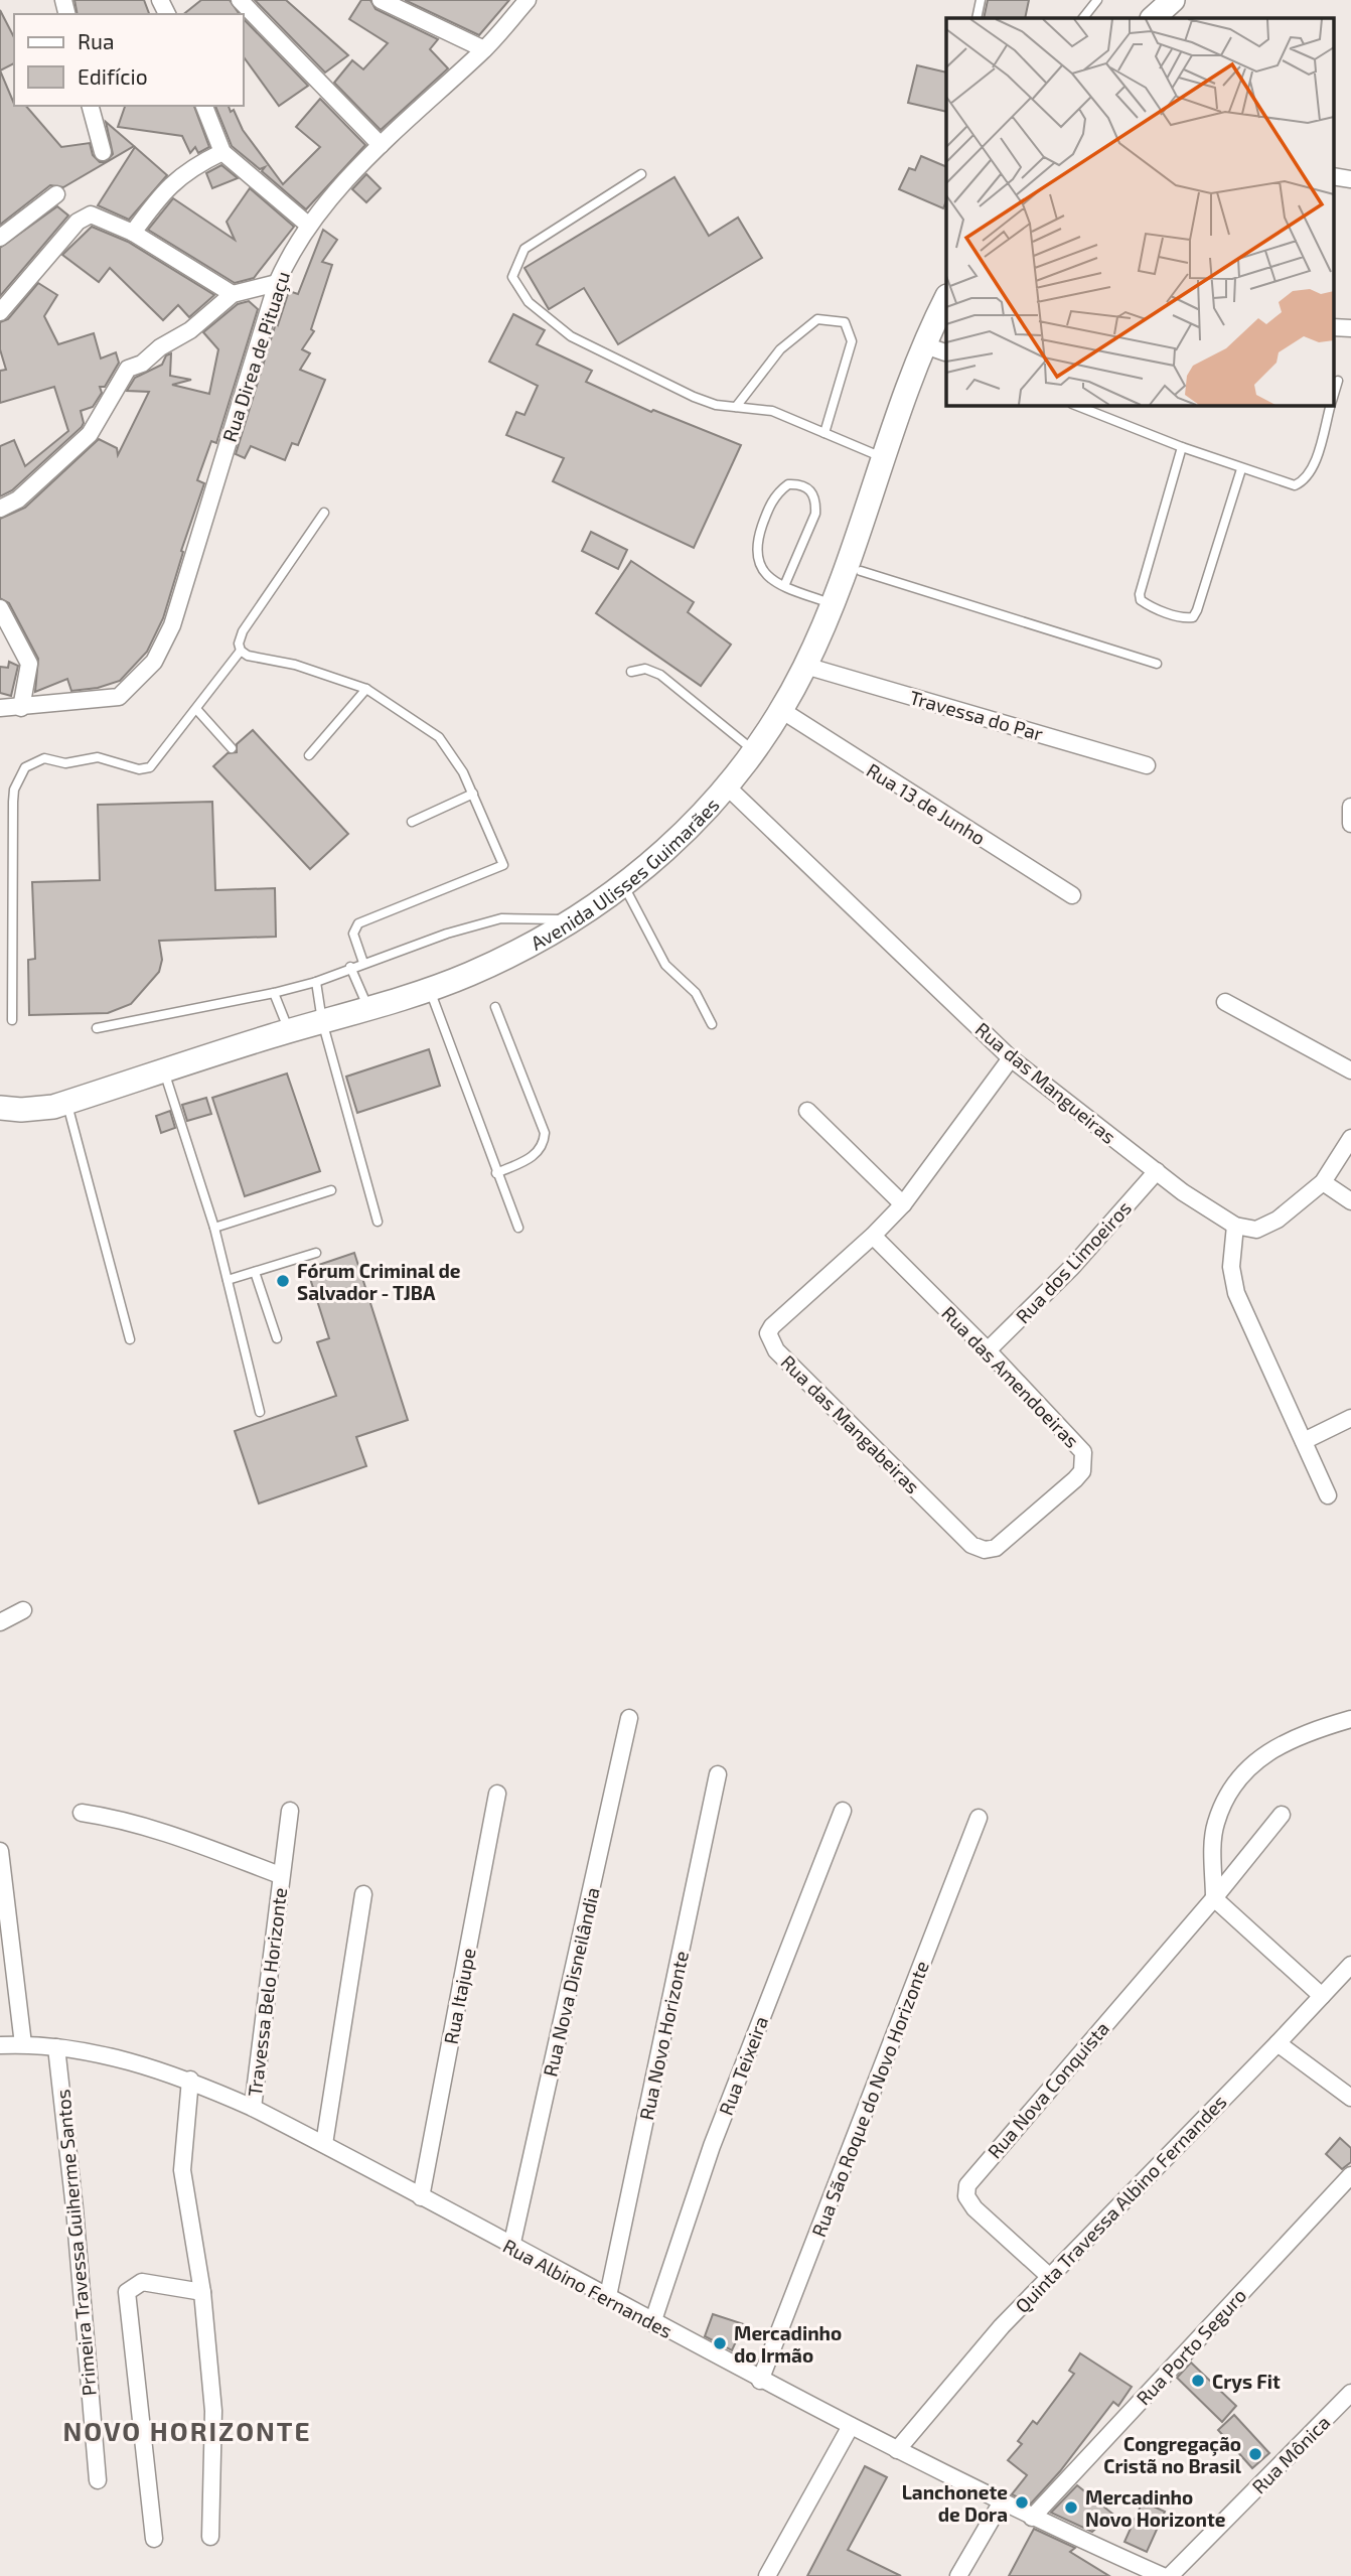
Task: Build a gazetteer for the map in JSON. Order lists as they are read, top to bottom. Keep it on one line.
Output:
{"streets":{"main road":["Avenida Ulisses Guimarães"],"street":["Rua Direa de Pituaçu","Travessa do Par","Rua 13 de Junho","Rua das Mangueiras","Rua dos Limoeiros","Rua das Amendoeiras","Rua das Mangabeiras","Rua Nova Disneilândia","Travessa Belo Horizonte","Rua Itajupe","Rua Novo Horizonte","Rua Teixeira","Rua Nova Conquista","Rua São Roque do Novo Horizonte","Quinta Travessa Albino Fernandes","Primeira Travessa Guiherme Santos","Rua Albino Fernandes","Rua Porto Seguro","Rua Mônica"]},"crossings":[["Travessa do Par","Avenida Ulisses Guimarães"],["Rua 13 de Junho","Avenida Ulisses Guimarães"],["Avenida Ulisses Guimarães","Rua das Mangueiras"],["Rua das Mangueiras","Rua dos Limoeiros"],["Rua das Mangueiras","Rua das Mangabeiras"],["Rua dos Limoeiros","Rua das Amendoeiras"],["Rua das Amendoeiras","Rua das Mangabeiras"],["Rua Nova Disneilândia","Rua Albino Fernandes"],["Travessa Belo Horizonte","Rua Albino Fernandes"],["Rua Itajupe","Rua Albino Fernandes"],["Rua Novo Horizonte","Rua Albino Fernandes"],["Rua Teixeira","Rua Albino Fernandes"],["Rua Nova Conquista","Quinta Travessa Albino Fernandes"],["Rua São Roque do Novo Horizonte","Rua Albino Fernandes"],["Quinta Travessa Albino Fernandes","Rua Albino Fernandes"],["Primeira Travessa Guiherme Santos","Rua Albino Fernandes"],["Rua Albino Fernandes","Rua Porto Seguro"]],"districts":["NOVO HORIZONTE"],"places":["Fórum Criminal de Salvador - TJBA","Mercadinho do Irmão","Crys Fit","Congregação Cristã no Brasil","Lanchonete de Dora","Mercadinho Novo Horizonte"],"legend":["Rua","Edifício"]}
